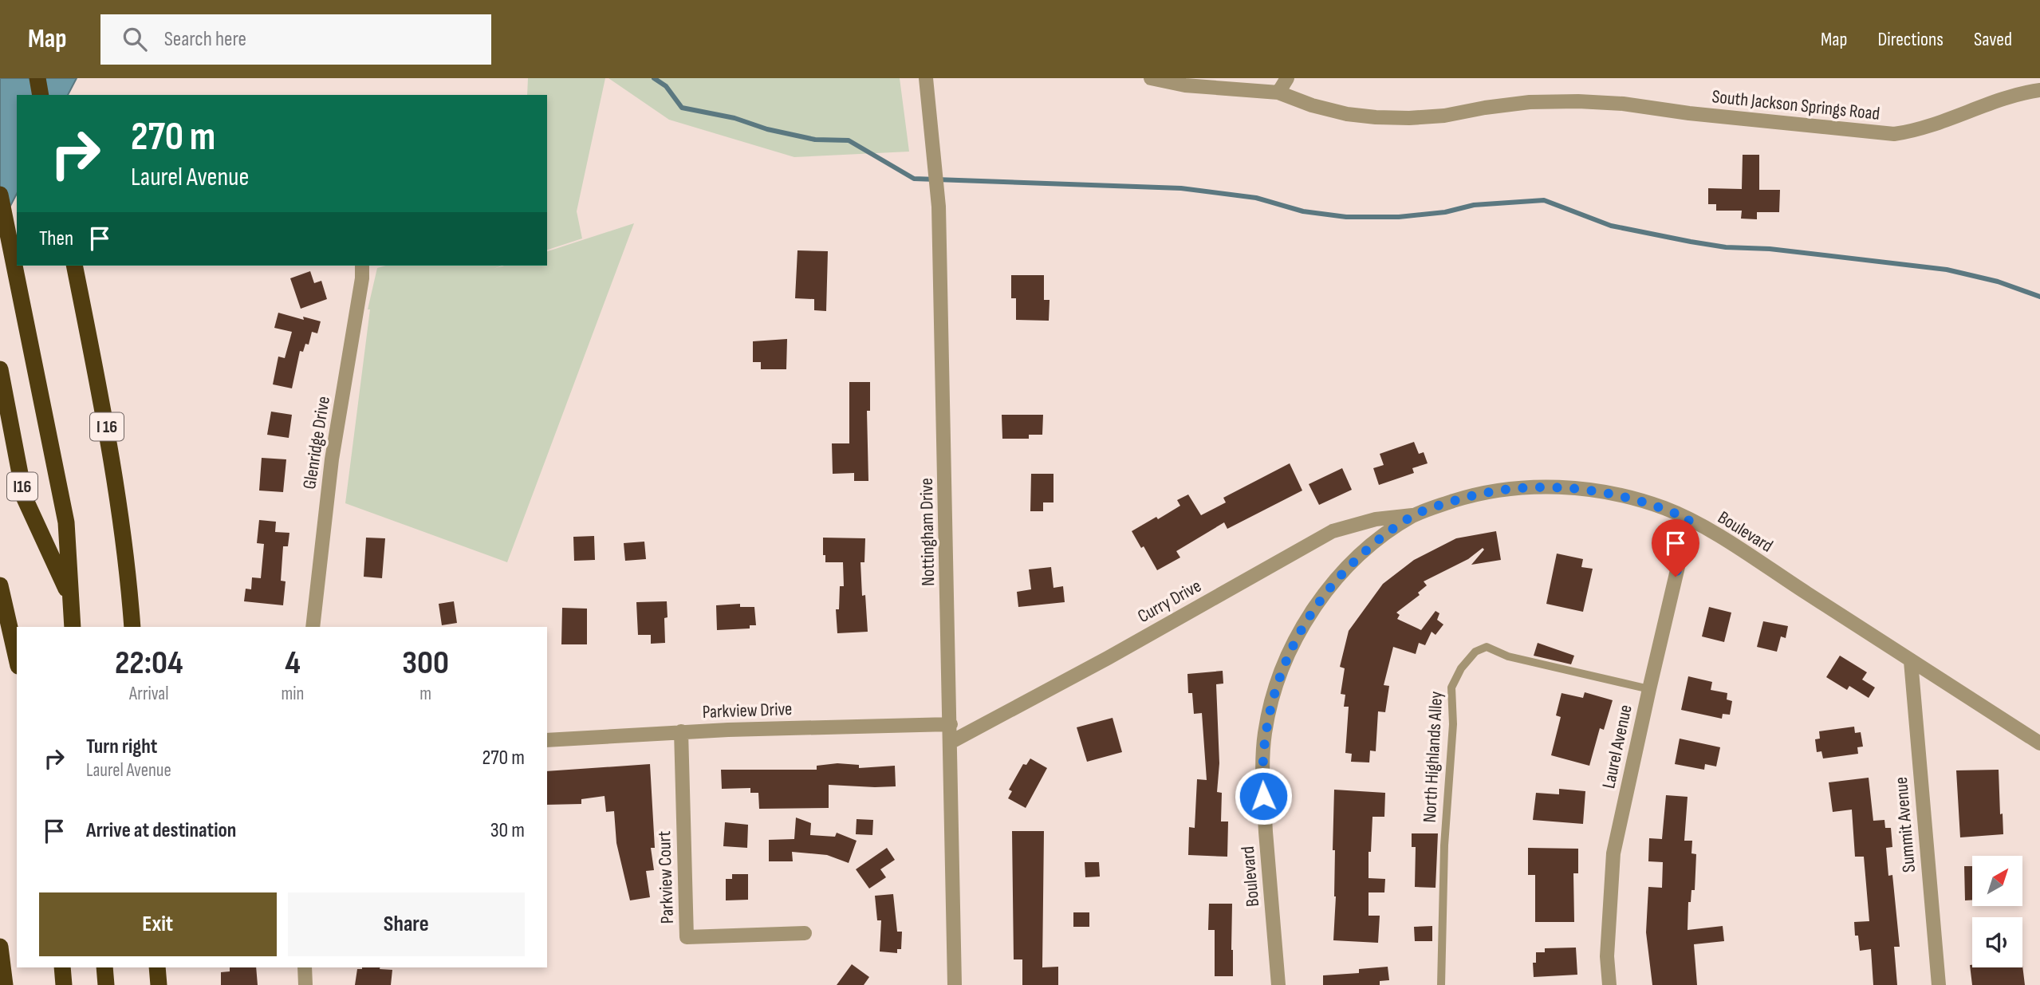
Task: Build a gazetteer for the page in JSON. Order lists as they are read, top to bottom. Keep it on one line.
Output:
{"streets":{"highway":["I 16","I16"],"street":["South Jackson Springs Road","Glenridge Drive","Boulevard","Nottingham Drive","Curry Drive","Parkview Drive","Laurel Avenue","Summit Avenue","Parkview Court"],"lane":["North Highlands Alley"]},"crossings":[["Boulevard","Curry Drive"],["Boulevard","Laurel Avenue"],["Boulevard","Summit Avenue"],["Nottingham Drive","Curry Drive"],["Nottingham Drive","Parkview Drive"],["Parkview Drive","Parkview Court"],["Laurel Avenue","North Highlands Alley"]],"north":"top right","page":{"header":"Map","search":"Search here","nav":["Map","Directions","Saved"],"turn":["270 m","Laurel Avenue"],"then":"Then","eta":["22:04","Arrival","4","min","300","m"],"list":[{"name":"Turn right","note":"Laurel Avenue","value":"270 m"},{"name":"Arrive at destination","value":"30 m"}],"buttons":["Exit","Share"]}}
